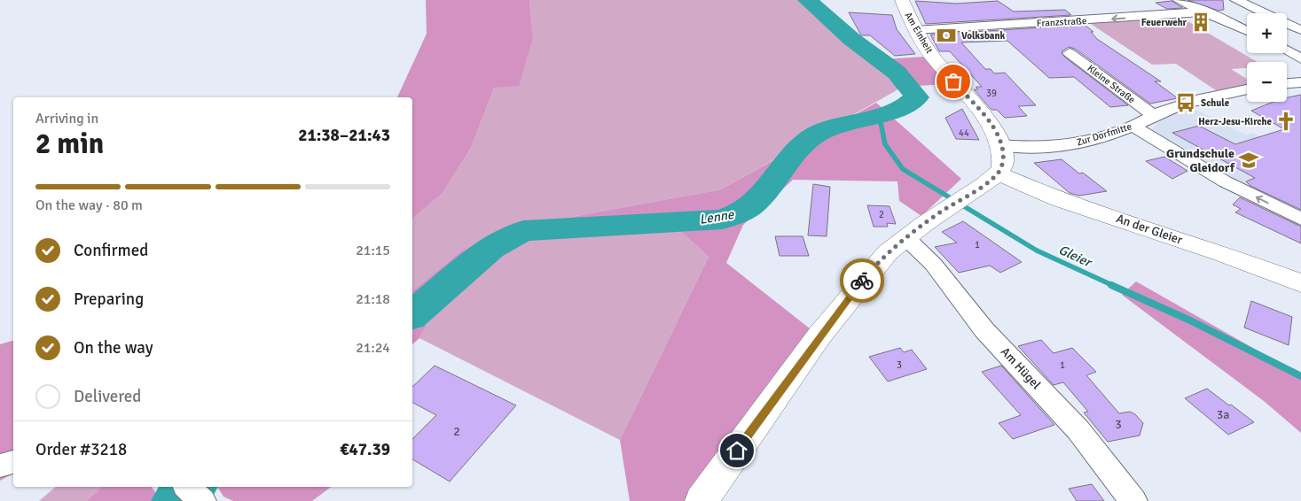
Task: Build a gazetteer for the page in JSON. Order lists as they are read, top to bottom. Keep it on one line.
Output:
{"streets":{"main road":["Am Einheit","An der Gleier"],"street":["Franzstraße","Kleine Straße","Zur Dorfmitte","Am Hügel"]},"crossings":[["Franzstraße","Am Einheit"],["Am Einheit","Zur Dorfmitte"],["Am Einheit","An der Gleier"],["Kleine Straße","Zur Dorfmitte"]],"one_way":["Franzstraße"],"water":["Lenne","Gleier"],"places":{"building":["Feuerwehr"],"bank":["Volksbank"],"bus stop":["Schule"],"church":["Herz-Jesu-Kirche"],"school or university":["Grundschule Gleidorf"]},"house_numbers":["39","44","2","1","3","1","3a","3","2"],"page":{"map_buttons":["+","−"],"heading":["2 min","Arriving in","21:38–21:43"],"panel":["Order #3218","€47.39"],"bar":"On the way · 80 m","list":[["Confirmed","21:15"],["Preparing","21:18"],["On the way","21:24"],"Delivered"]}}
